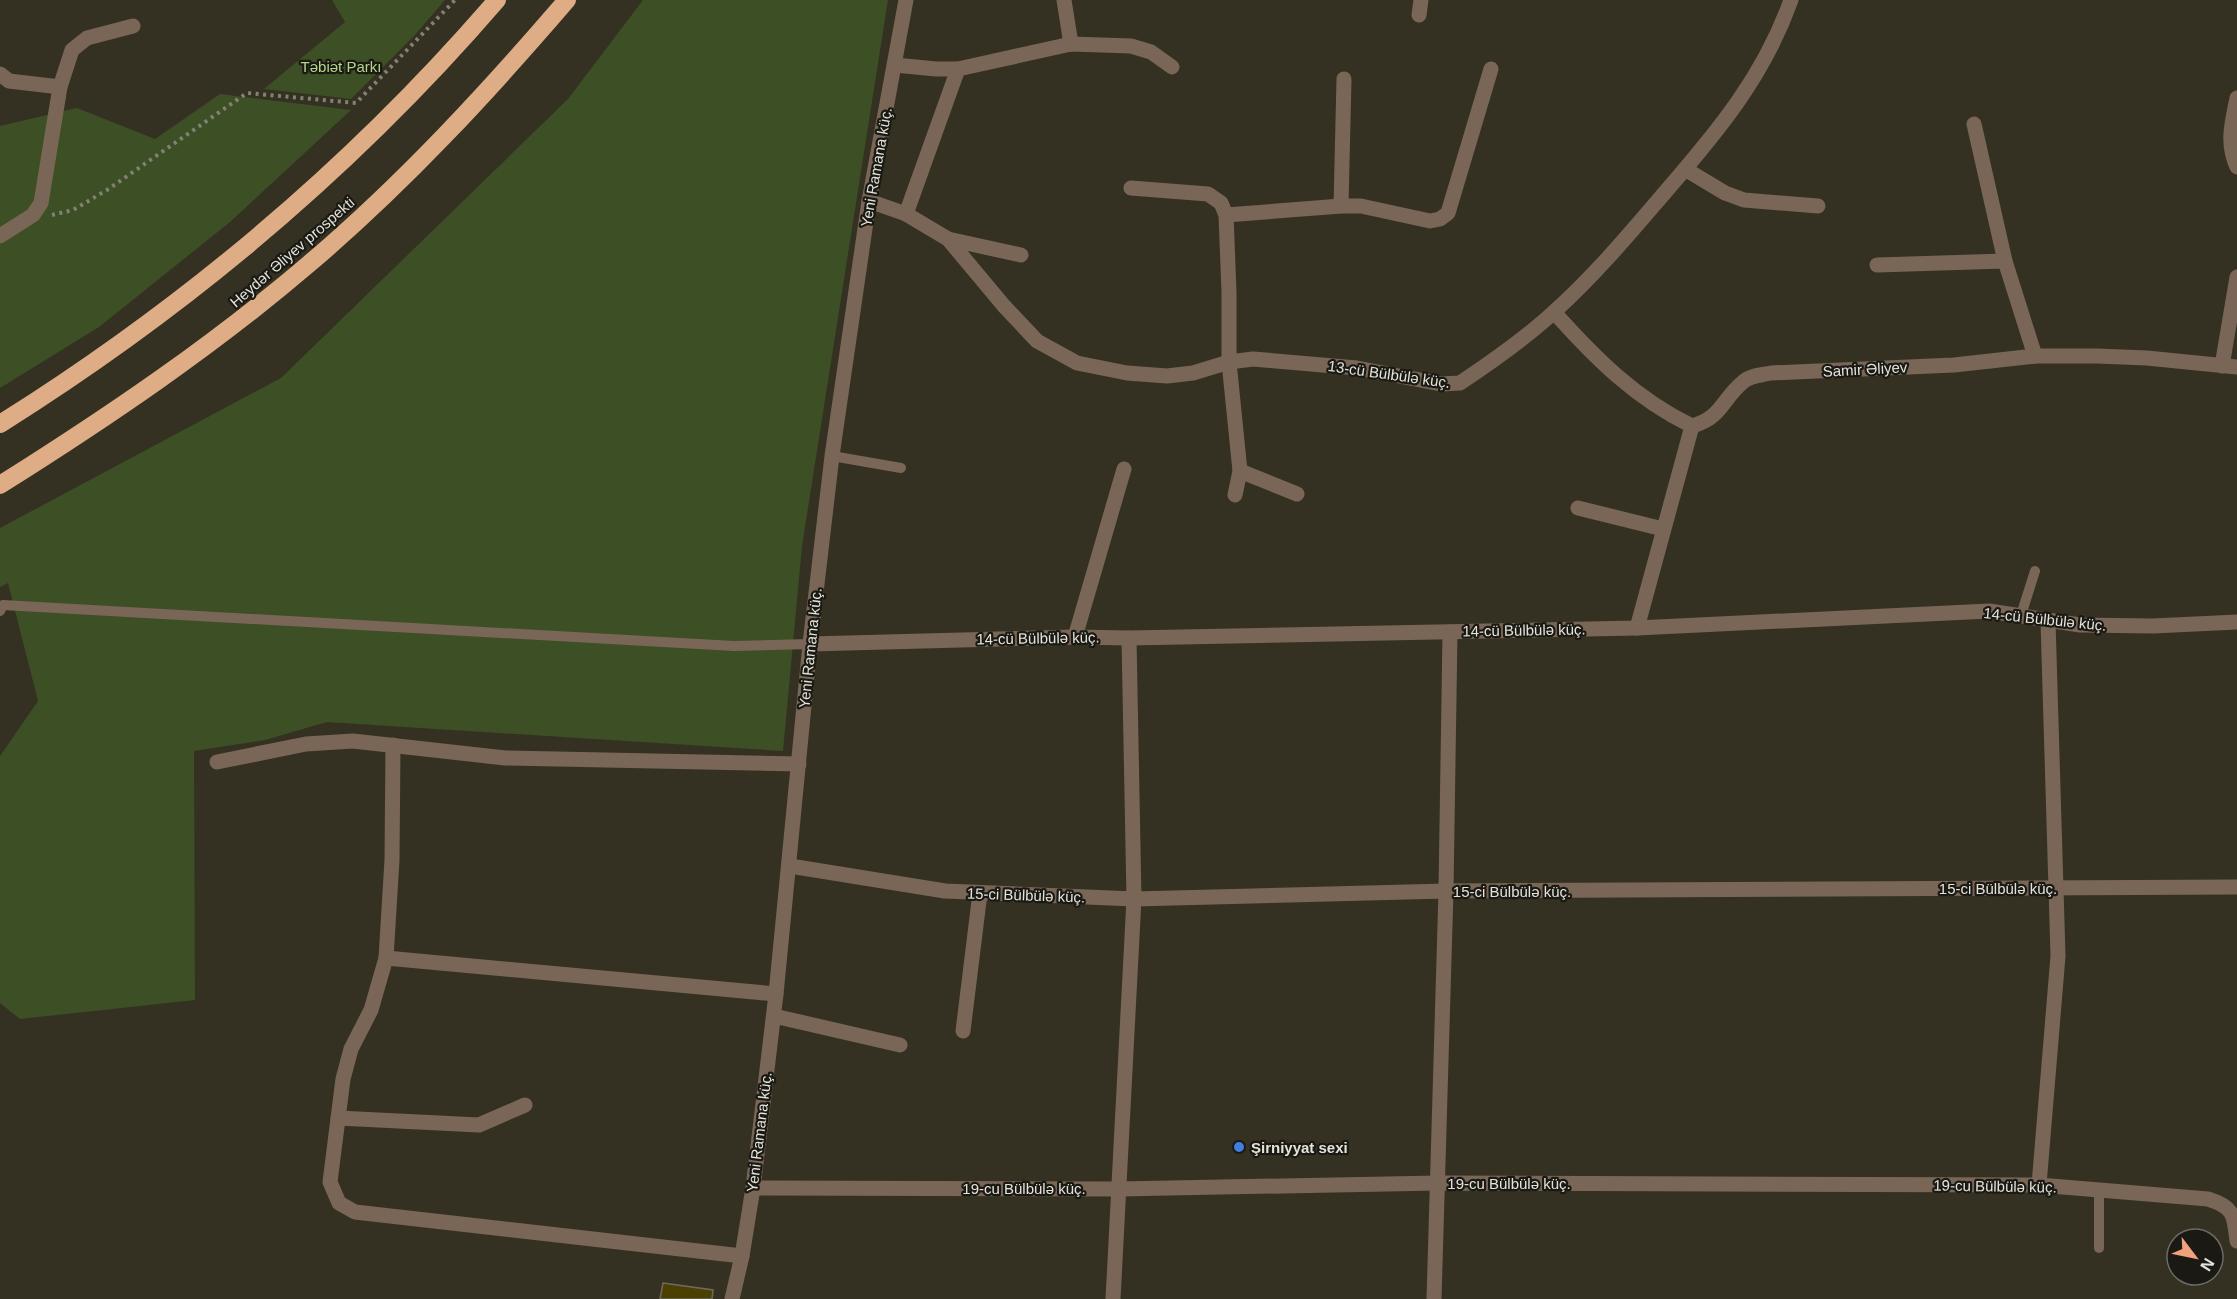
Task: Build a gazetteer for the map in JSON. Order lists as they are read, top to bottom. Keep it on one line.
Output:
{"streets":{"highway":["Heydər Əliyev prospekti"],"street":["Yeni Ramana küç.","Samir Əliyev","13-cü Bülbülə küç.","14-cü Bülbülə küç.","15-ci Bülbülə küç.","19-cu Bülbülə küç."]},"crossings":[["Yeni Ramana küç.","13-cü Bülbülə küç."],["Yeni Ramana küç.","14-cü Bülbülə küç."],["Yeni Ramana küç.","15-ci Bülbülə küç."],["Yeni Ramana küç.","19-cu Bülbülə küç."]],"parks":["Təbiət Parkı"],"places":["Şirniyyat sexi"],"north":"bottom right"}
